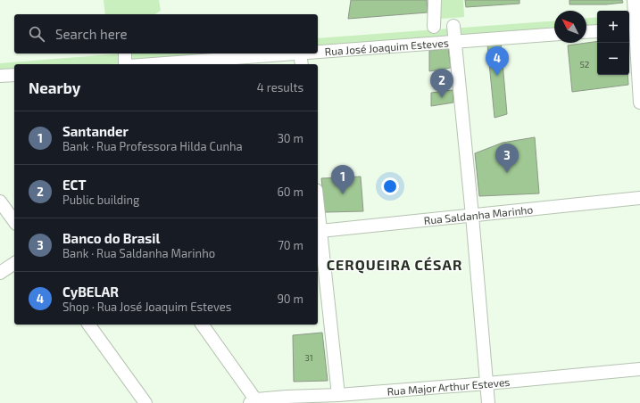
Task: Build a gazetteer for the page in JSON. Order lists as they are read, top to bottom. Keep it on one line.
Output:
{"streets":{"street":["Rua José Joaquim Esteves","Rua Saldanha Marinho","Rua Major Arthur Esteves"]},"districts":["CERQUEIRA CÉSAR"],"house_numbers":["52","31"],"north":"top left","page":{"map_buttons":["+","−"],"search":"Search here","pins":["4","2","3","1"],"heading":["Nearby","4 results"],"list":[{"mark":"1","name":"Santander","note":"Bank · Rua Professora Hilda Cunha","value":"30 m"},{"mark":"2","name":"ECT","note":"Public building","value":"60 m"},{"mark":"3","name":"Banco do Brasil","note":"Bank · Rua Saldanha Marinho","value":"70 m"},{"mark":"4","name":"CyBELAR","note":"Shop · Rua José Joaquim Esteves","value":"90 m"}]}}
